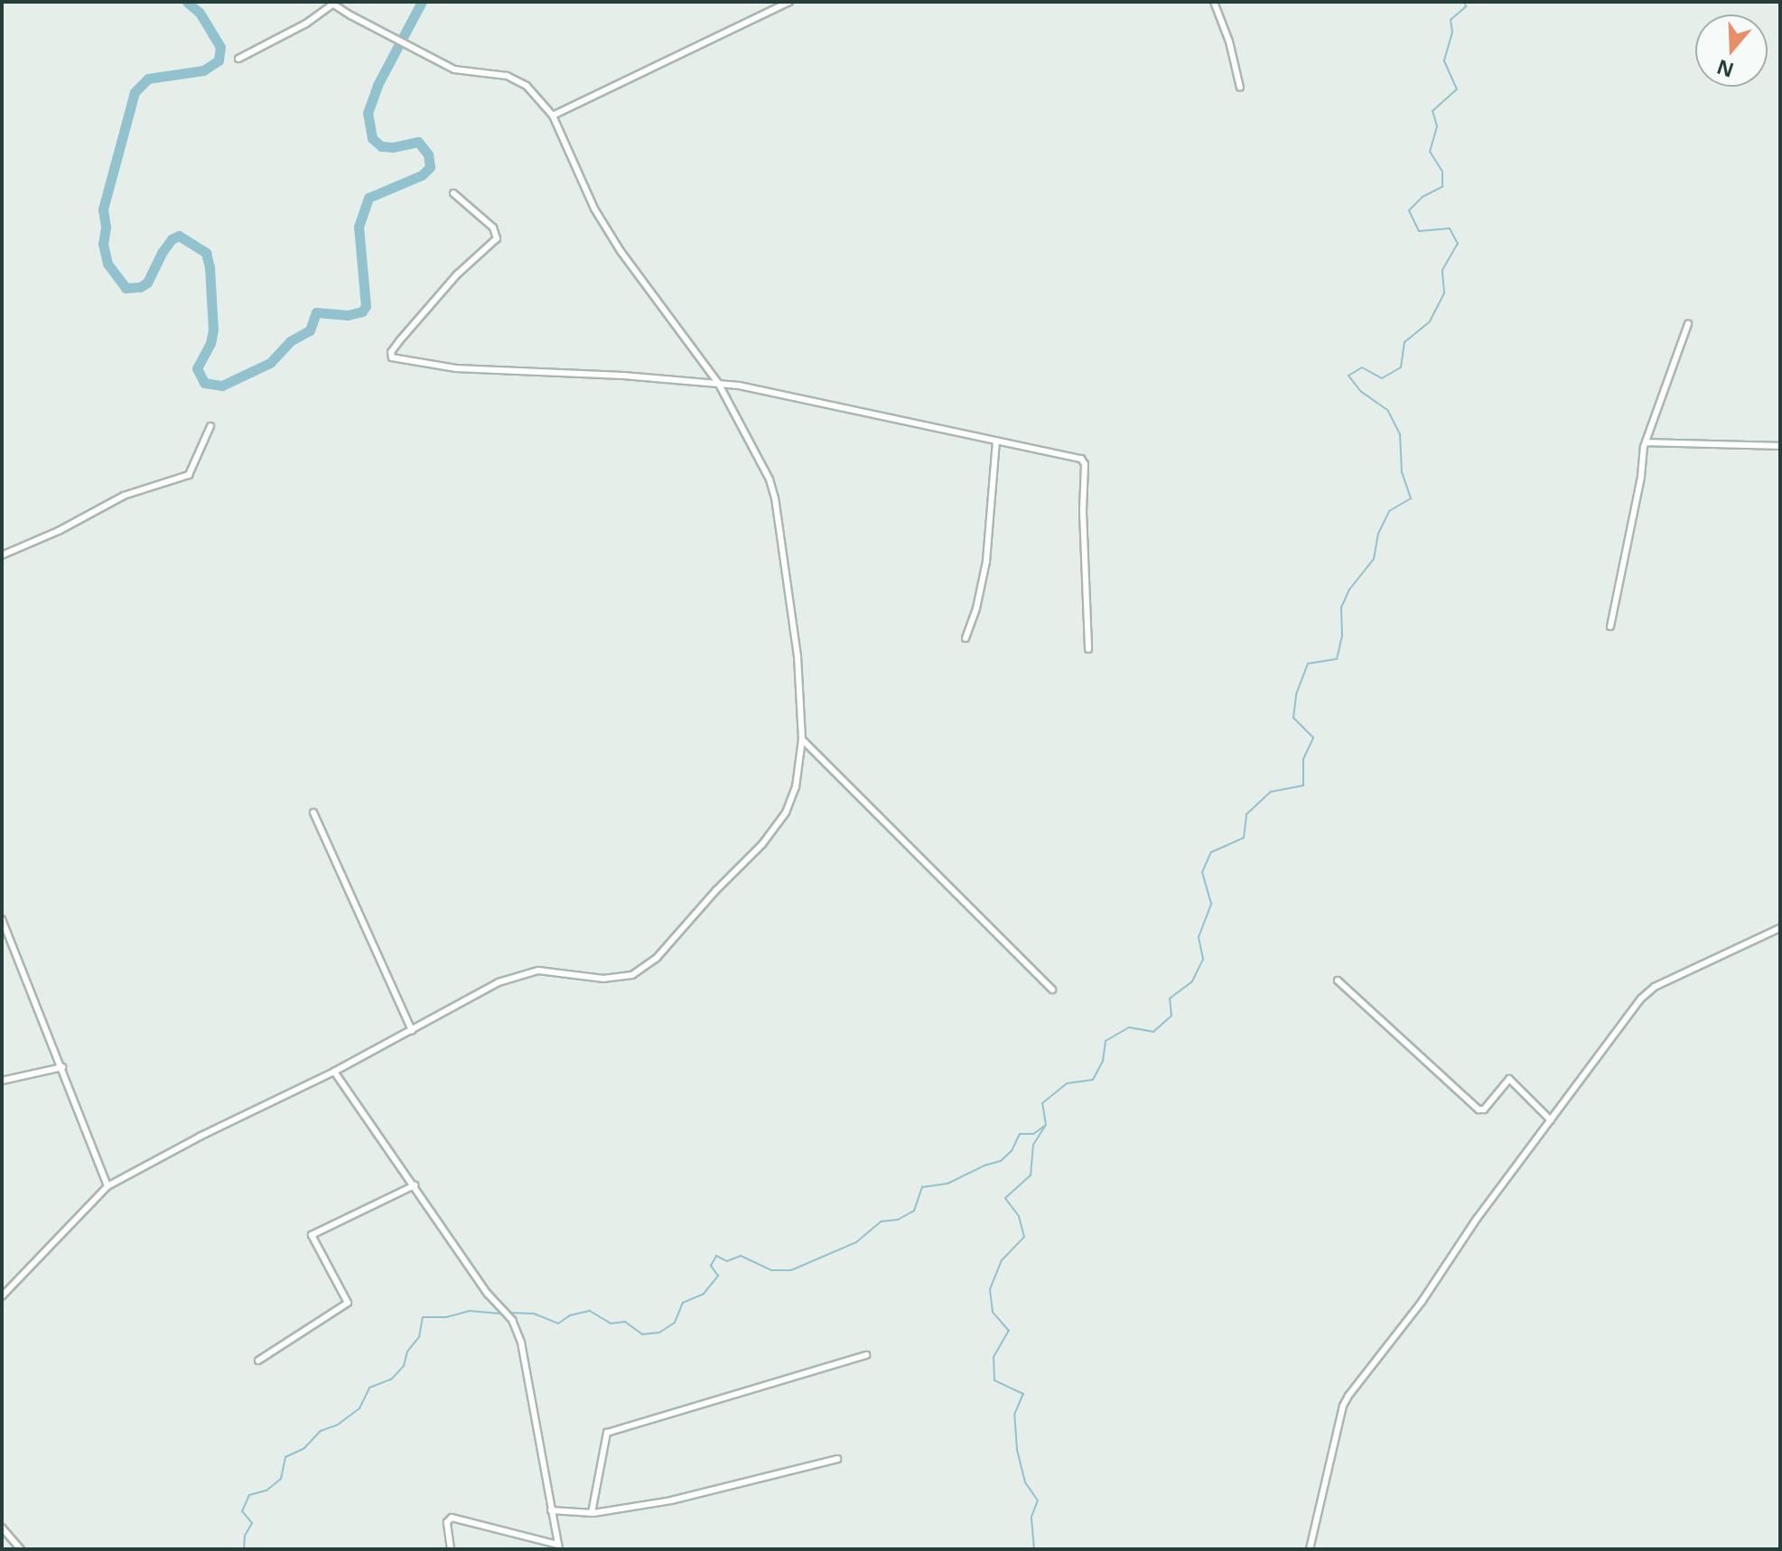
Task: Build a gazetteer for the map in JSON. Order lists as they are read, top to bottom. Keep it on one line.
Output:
{"north":"bottom"}
